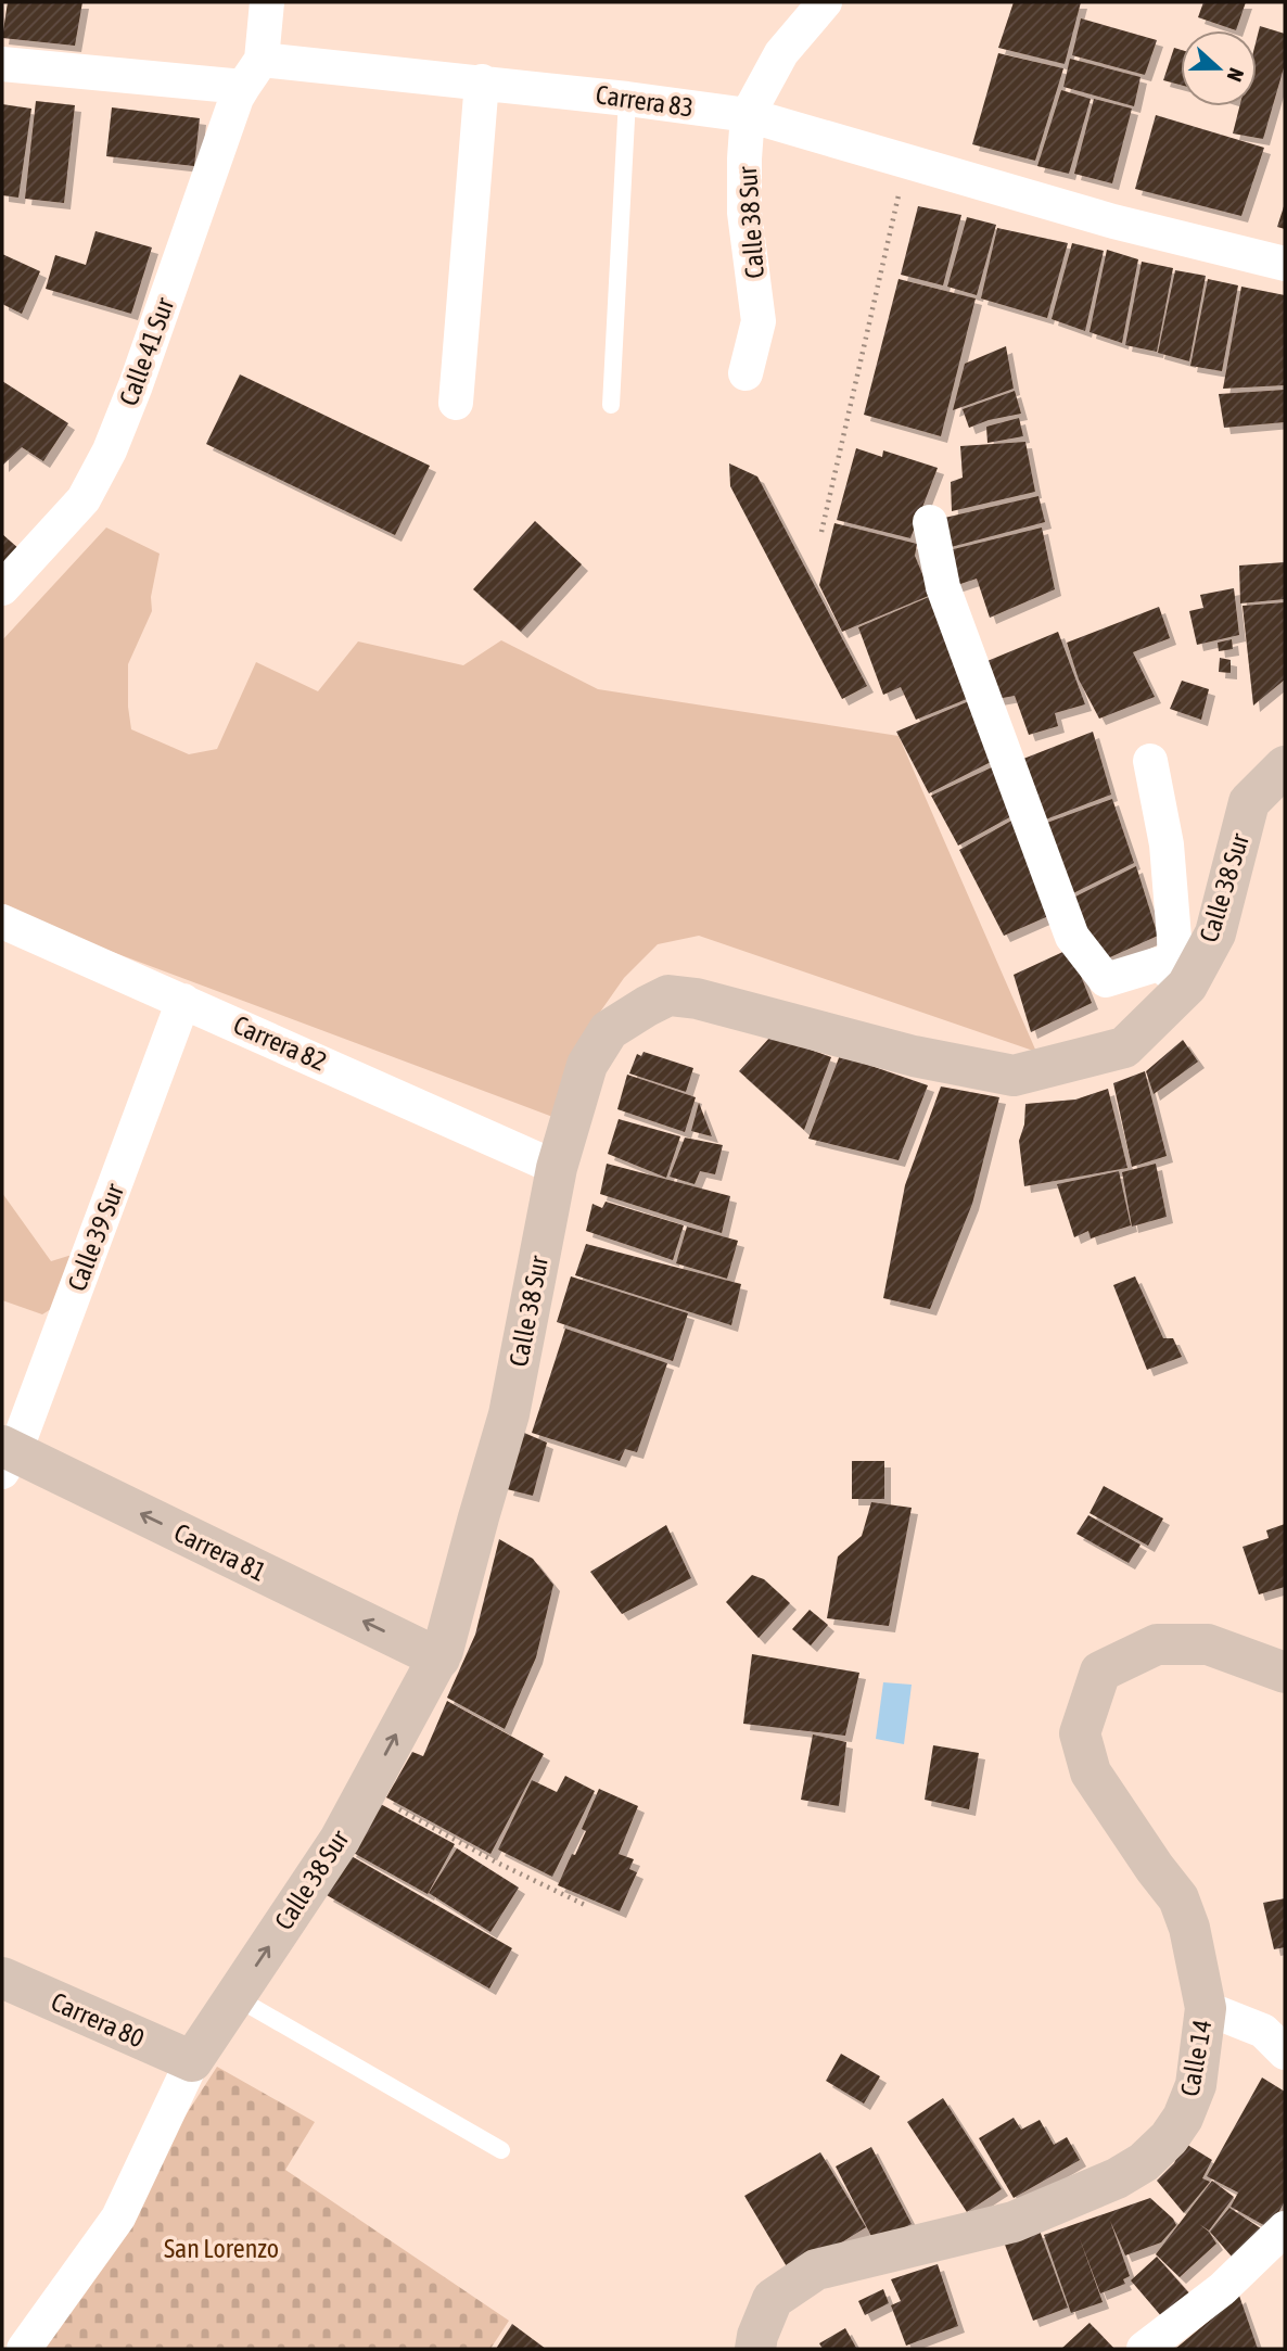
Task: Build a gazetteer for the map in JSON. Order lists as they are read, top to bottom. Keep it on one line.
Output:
{"streets":{"street":["Carrera 83","Calle 38 Sur","Calle 41 Sur","Carrera 82","Calle 39 Sur","Carrera 81","Carrera 80","Calle 14"]},"crossings":[["Carrera 83","Calle 38 Sur"],["Carrera 83","Calle 41 Sur"],["Calle 38 Sur","Carrera 82"],["Calle 38 Sur","Carrera 81"],["Calle 38 Sur","Carrera 80"],["Carrera 82","Calle 39 Sur"],["Calle 39 Sur","Carrera 81"]],"one_way":["Carrera 81"],"parks":["San Lorenzo"],"north":"right"}
